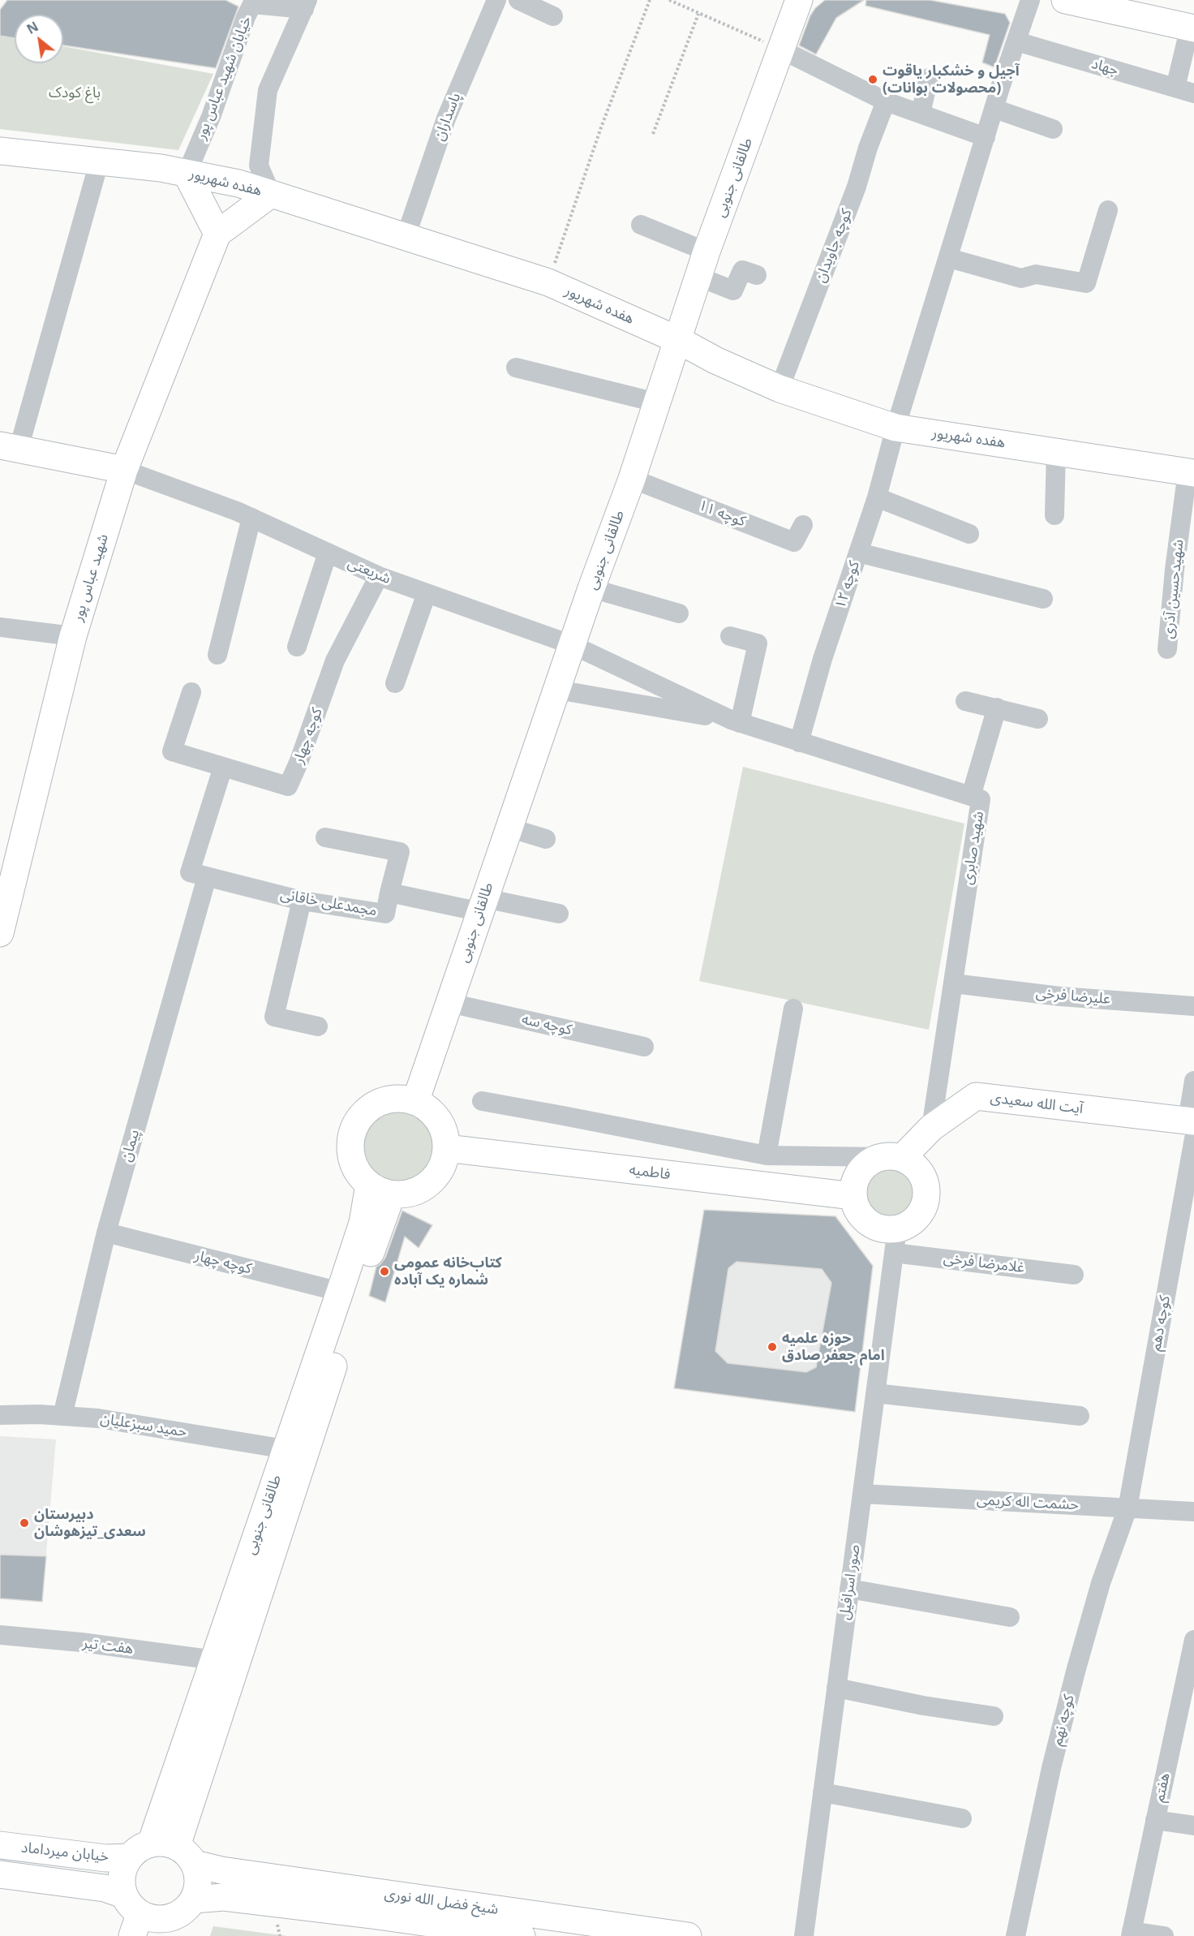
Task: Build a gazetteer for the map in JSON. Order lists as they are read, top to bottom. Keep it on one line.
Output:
{"streets":{"main road":["طالقانی جنوبی","هفده شهریور","شریعتی","شهید عباس پور","آیت الله سعیدی","فاطمیه","خیابان میرداماد","شیخ فضل الله نوری"],"street":["جهاد","خیابان شهید عباس پور","پاسداران","کوچه جاویدان","کوچه ۱۱","کوچه ۱۲","شهیدحسین آذری","کوجه چهار","شهید صابری","مجمدعلی خاقانی","علیرضا فرخی","کوچه سه","پیمان","کوچه چهار","غلامرضا فرخی","کوچه دهم","حمید سبزعلیان","حشمت اله کریمی","صور اسرافیل","هفت تیر","کوچه نهم","هفتم"]},"crossings":[["جهاد","کوچه ۱۲"],["خیابان شهید عباس پور","هفده شهریور"],["پاسداران","هفده شهریور"],["طالقانی جنوبی","هفده شهریور"],["طالقانی جنوبی","کوچه ۱۱"],["طالقانی جنوبی","شریعتی"],["طالقانی جنوبی","مجمدعلی خاقانی"],["طالقانی جنوبی","کوچه سه"],["طالقانی جنوبی","فاطمیه"],["طالقانی جنوبی","کوچه چهار"],["طالقانی جنوبی","حمید سبزعلیان"],["طالقانی جنوبی","هفت تیر"],["طالقانی جنوبی","خیابان میرداماد"],["طالقانی جنوبی","شیخ فضل الله نوری"],["هفده شهریور","کوچه جاویدان"],["هفده شهریور","کوچه ۱۲"],["هفده شهریور","شهیدحسین آذری"],["شریعتی","شهید عباس پور"],["شریعتی","کوجه چهار"],["شریعتی","شهید صابری"],["کوچه ۱۲","شهید صابری"],["کوجه چهار","پیمان"],["شهید صابری","علیرضا فرخی"],["شهید صابری","آیت الله سعیدی"],["مجمدعلی خاقانی","پیمان"],["آیت الله سعیدی","فاطمیه"],["آیت الله سعیدی","غلامرضا فرخی"],["آیت الله سعیدی","کوچه دهم"],["آیت الله سعیدی","صور اسرافیل"],["پیمان","کوچه چهار"],["پیمان","حمید سبزعلیان"],["فاطمیه","غلامرضا فرخی"],["فاطمیه","صور اسرافیل"],["غلامرضا فرخی","صور اسرافیل"],["کوچه دهم","حشمت اله کریمی"],["کوچه دهم","کوچه نهم"],["حشمت اله کریمی","صور اسرافیل"],["حشمت اله کریمی","کوچه نهم"],["خیابان میرداماد","شیخ فضل الله نوری"]],"parks":["باغ کودک"],"places":["آجیل و خشکبار یاقوت (محصولات بوانات)","کتاب‌خانه عمومی شماره یک آباده","حوزه علمیه امام جعفر صادق","دبیرستان سعدی_تیزهوشان"],"north":"top left"}
